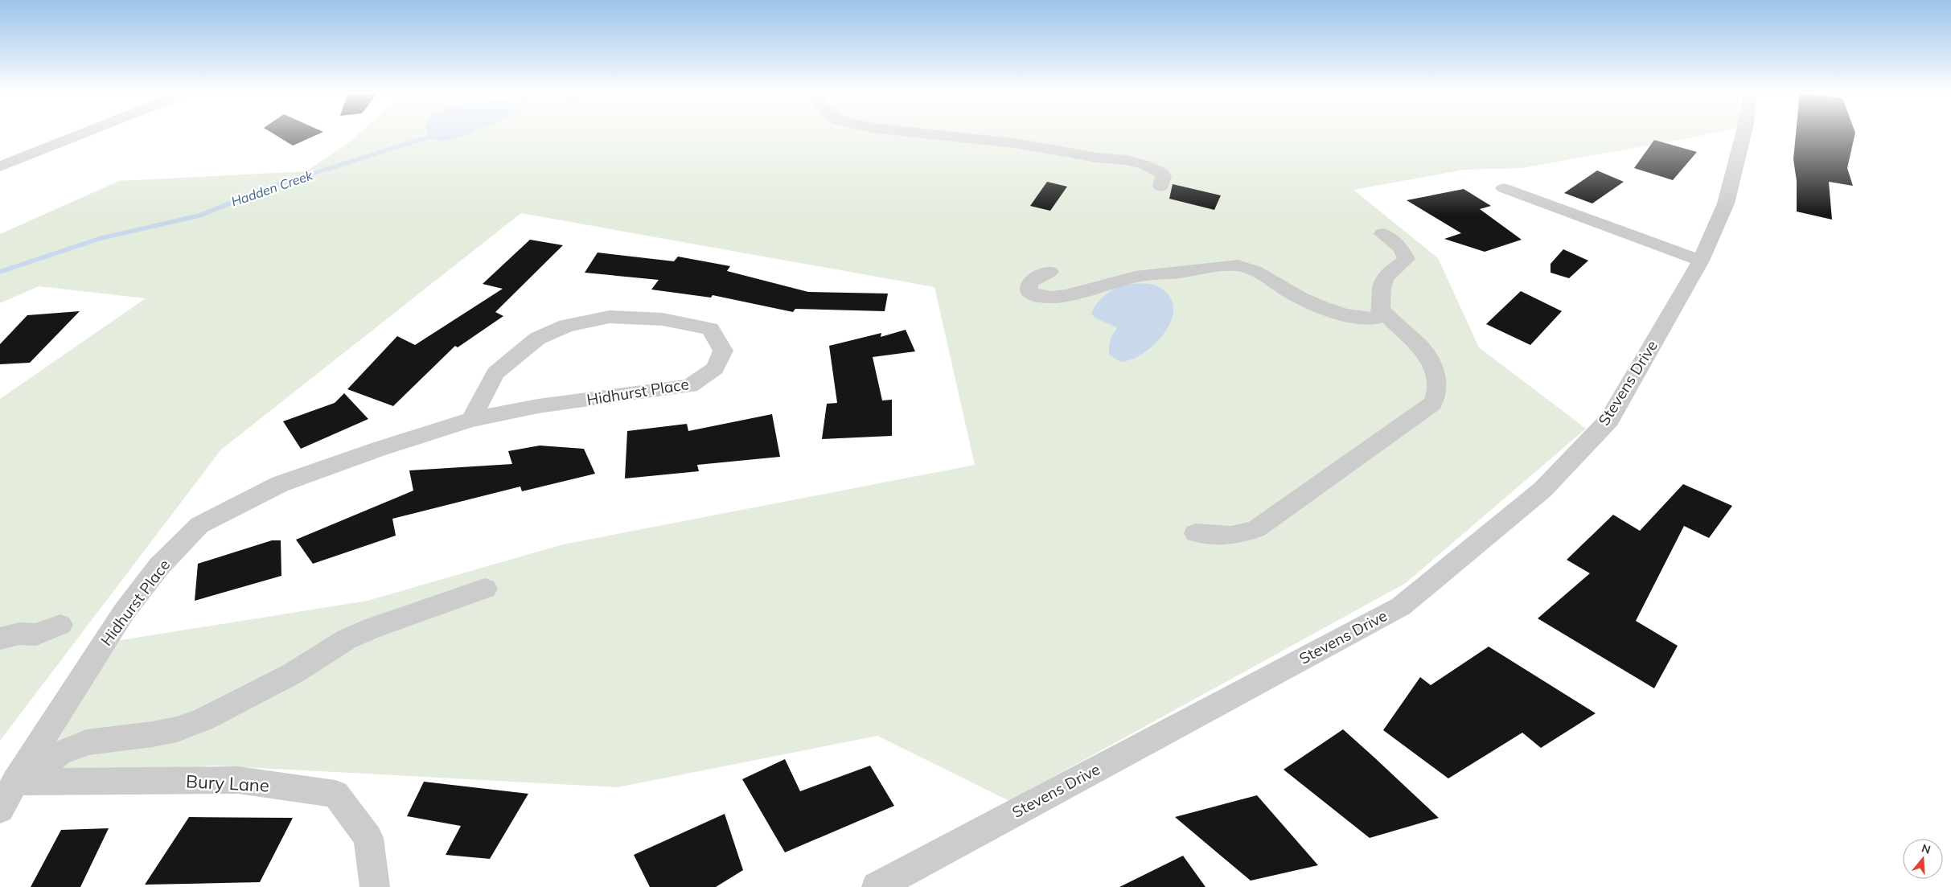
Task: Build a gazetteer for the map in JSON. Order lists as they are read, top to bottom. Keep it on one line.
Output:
{"streets":{"street":["Stevens Drive","Hidhurst Place","Bury Lane"]},"crossings":[["Hidhurst Place","Bury Lane"]],"water":["Hadden Creek"],"north":"top"}
